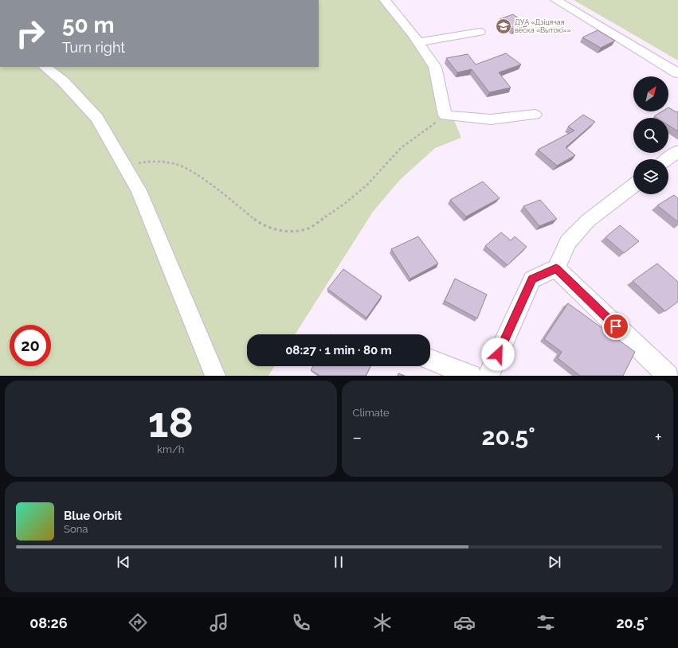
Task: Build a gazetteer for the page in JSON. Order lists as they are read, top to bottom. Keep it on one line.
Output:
{"places":{"school or university":["ДУА «Дзіцячая вёска «Вытокі»»"]},"north":"top right","page":{"turn":["50 m","Turn right"],"limit":"20","trip":"08:27 · 1 min · 80 m","tile":[["18","km/h"],"Climate"],"heat":["−","20.5°","+"],"song":["Blue Orbit","Sona"],"tabs":["08:26","20.5°"]}}
